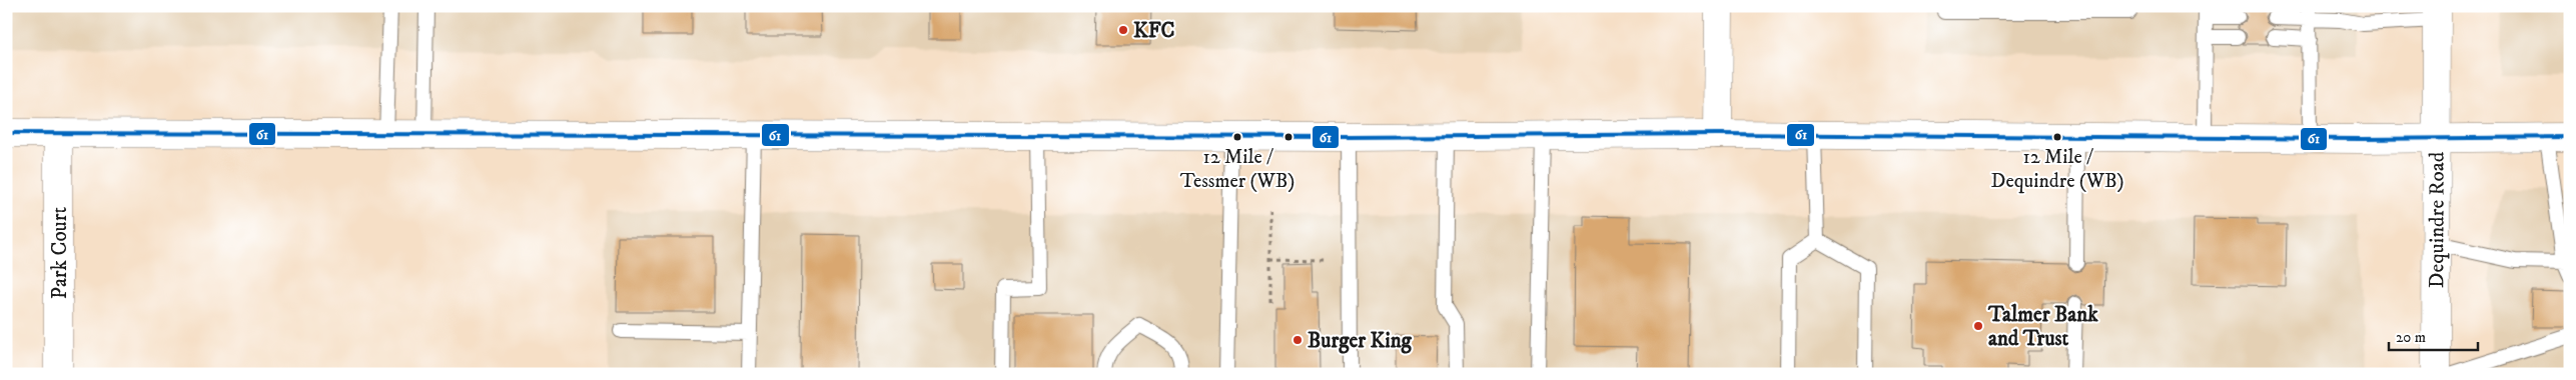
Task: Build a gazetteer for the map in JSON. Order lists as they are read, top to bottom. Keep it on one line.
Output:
{"streets":{"main road":["Dequindre Road","Park Court"]},"places":["KFC","12 Mile / Tessmer (WB)","12 Mile / Dequindre (WB)","Talmer Bank and Trust","Burger King"],"lines":["transit line 61"],"scale_bar":"20 m"}
